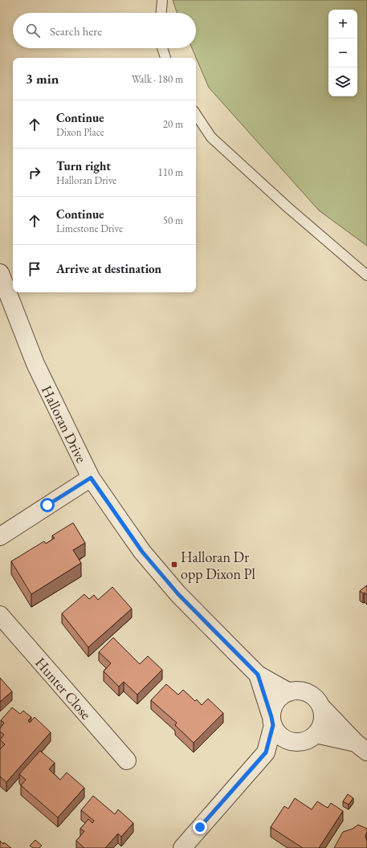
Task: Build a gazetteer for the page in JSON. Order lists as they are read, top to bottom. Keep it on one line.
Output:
{"streets":{"street":["Halloran Drive","Hunter Close"]},"places":{"transit":["Halloran Dr opp Dixon Pl"]},"page":{"map_buttons":["+","−"],"search":"Search here","heading":["3 min","Walk · 180 m"],"list":[["Continue","Dixon Place","20 m"],["Turn right","Halloran Drive","110 m"],["Continue","Limestone Drive","50 m"],"Arrive at destination"]}}
